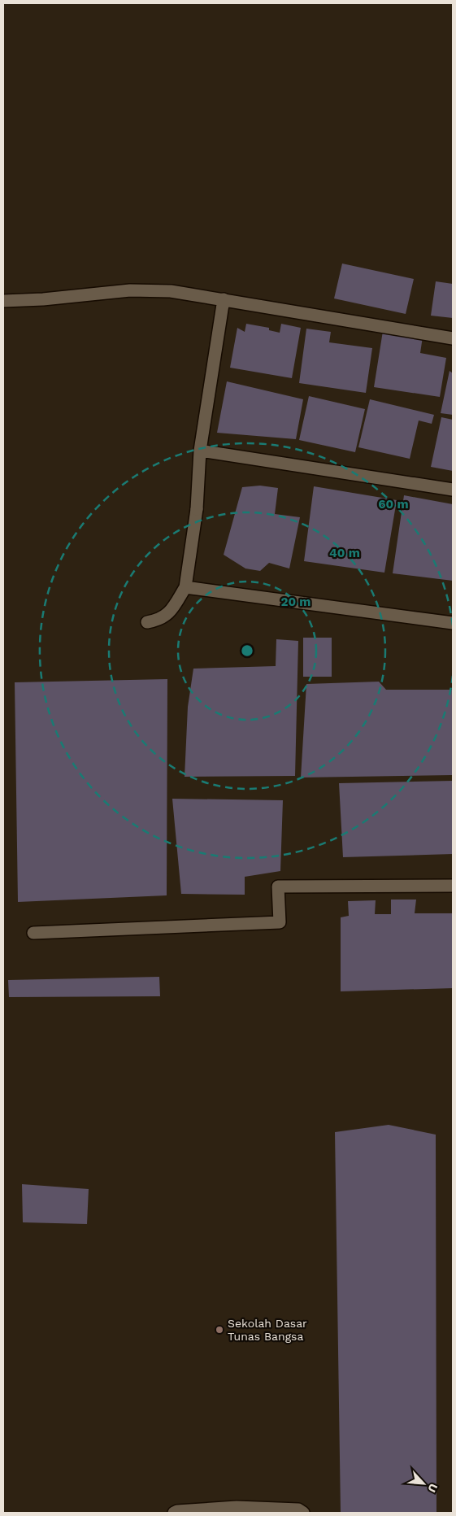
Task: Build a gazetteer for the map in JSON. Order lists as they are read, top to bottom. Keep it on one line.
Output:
{"places":["Sekolah Dasar Tunas Bangsa"],"north":"bottom right","rings":["60 m","40 m","20 m"]}
